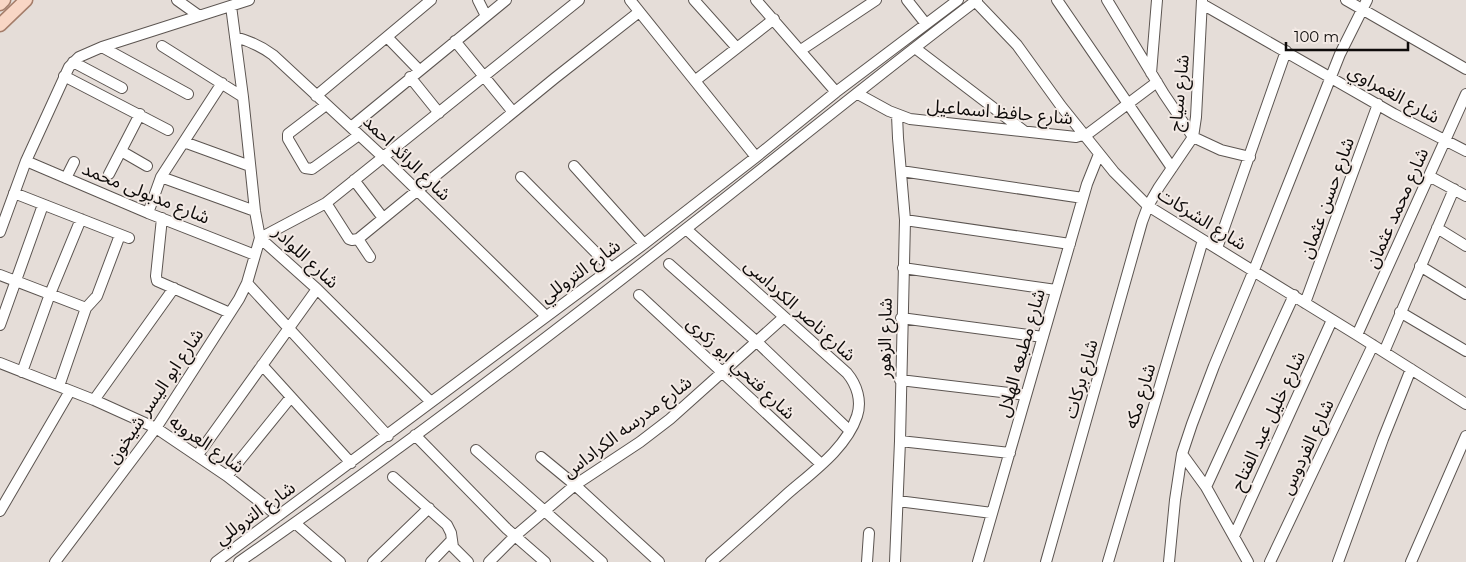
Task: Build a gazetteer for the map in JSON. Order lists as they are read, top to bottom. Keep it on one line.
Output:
{"streets":{"street":["شارع سياج","شارع الغمراوي","شارع حافظ اسماعيل","شارع الرائد احمد","شارع مدبولى محمد","شارع حسن عثمان","شارع محمد عثمان","شارع الشركات","شارع اللوادر","شارع التروللي","شارع ناصر الكرداسى","شارع الزهور","شارع مطبعه الهلال","شارع فتحي ابو زكرى","شارع بركات","شارع ابو اليسر شيخون","شارع مكه","شارع خليل عبد الفتاح","شارع مدرسه الكراداس","شارع العروبه","شارع الفردوس"]},"crossings":[["شارع سياج","شارع الغمراوي"],["شارع سياج","شارع الشركات"],["شارع سياج","شارع بركات"],["شارع الغمراوي","شارع حسن عثمان"],["شارع الغمراوي","شارع محمد عثمان"],["شارع حافظ اسماعيل","شارع الشركات"],["شارع حافظ اسماعيل","شارع التروللي"],["شارع حافظ اسماعيل","شارع الزهور"],["شارع الرائد احمد","شارع اللوادر"],["شارع الرائد احمد","شارع التروللي"],["شارع مدبولى محمد","شارع ابو اليسر شيخون"],["شارع حسن عثمان","شارع الشركات"],["شارع محمد عثمان","شارع الشركات"],["شارع الشركات","شارع التروللي"],["شارع الشركات","شارع مطبعه الهلال"],["شارع الشركات","شارع بركات"],["شارع الشركات","شارع مكه"],["شارع الشركات","شارع خليل عبد الفتاح"],["شارع الشركات","شارع الفردوس"],["شارع اللوادر","شارع التروللي"],["شارع اللوادر","شارع ابو اليسر شيخون"],["شارع التروللي","شارع ناصر الكرداسى"],["شارع التروللي","شارع العروبه"],["شارع ناصر الكرداسى","شارع فتحي ابو زكرى"],["شارع ناصر الكرداسى","شارع مدرسه الكراداس"],["شارع فتحي ابو زكرى","شارع مدرسه الكراداس"],["شارع ابو اليسر شيخون","شارع العروبه"]],"scale_bar":"100 m"}
